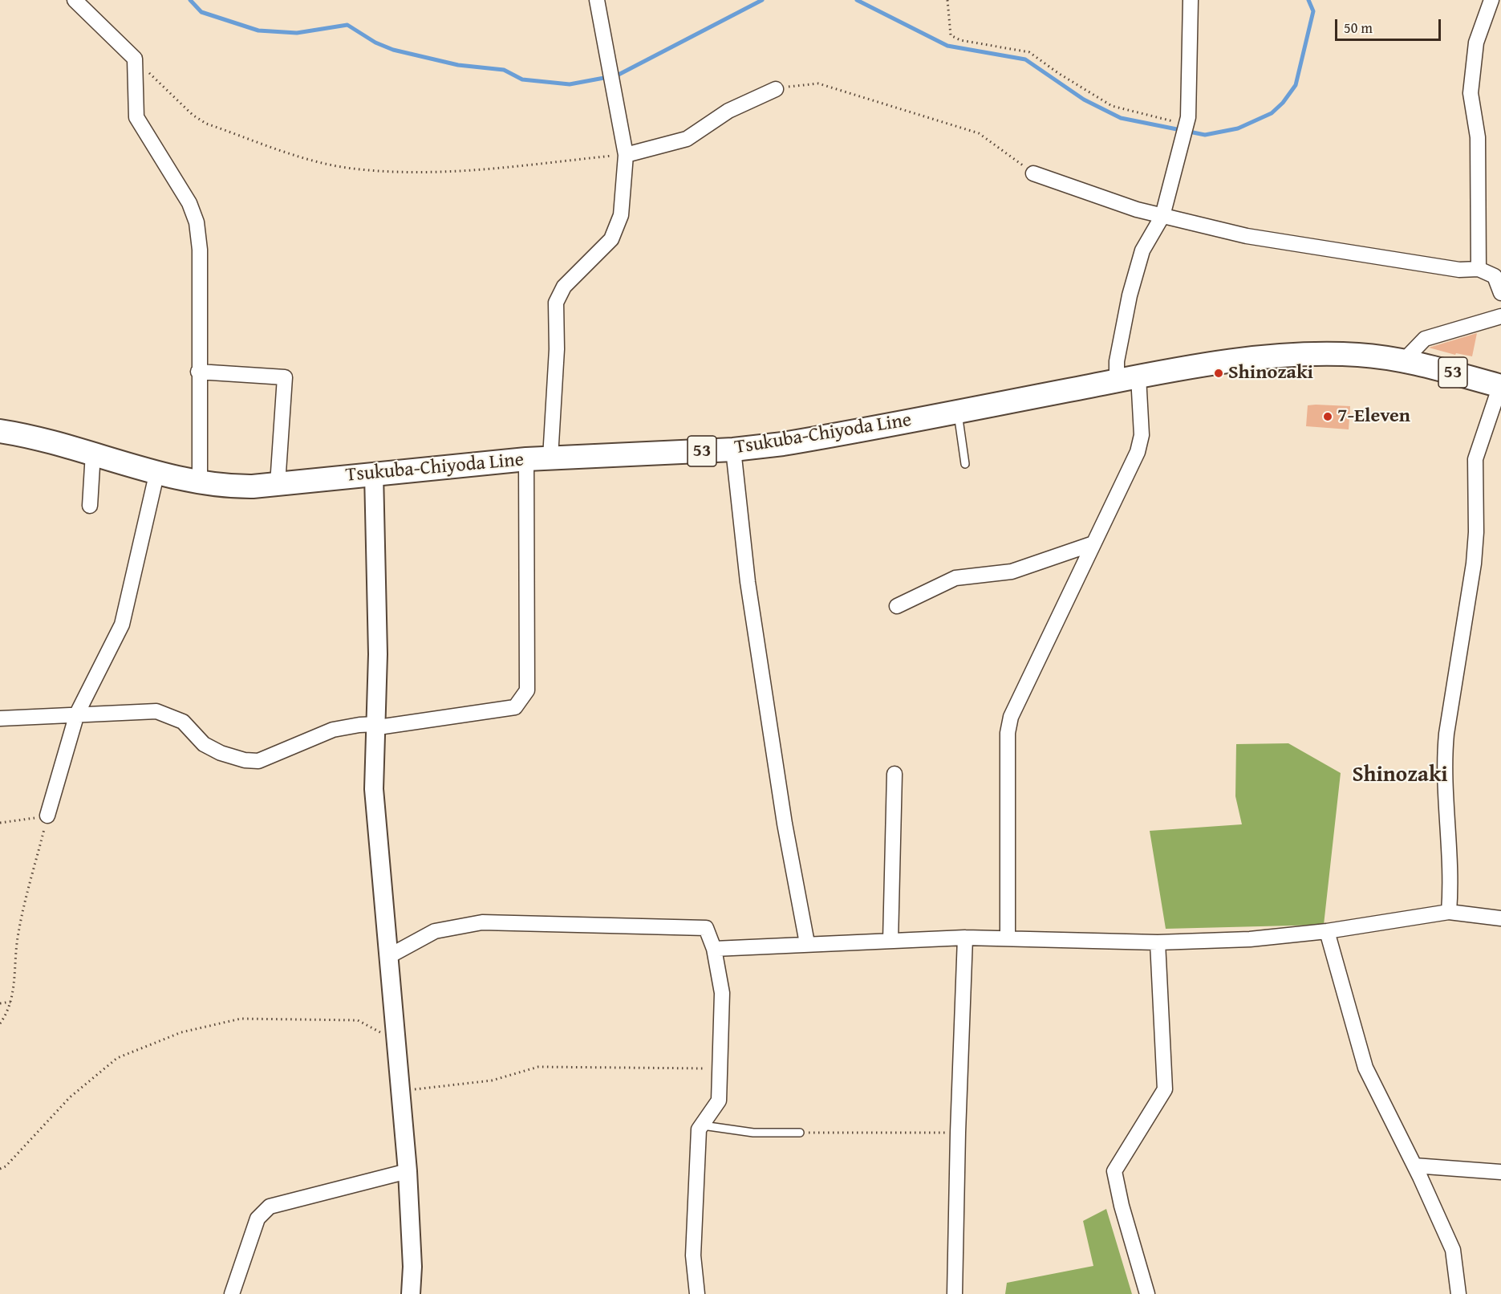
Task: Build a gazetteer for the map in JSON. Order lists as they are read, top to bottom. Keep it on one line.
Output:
{"streets":{"main road":["53","Tsukuba-Chiyoda Line"]},"districts":["Shinozaki"],"places":["Shinozaki","7-Eleven"],"scale_bar":"50 m"}
